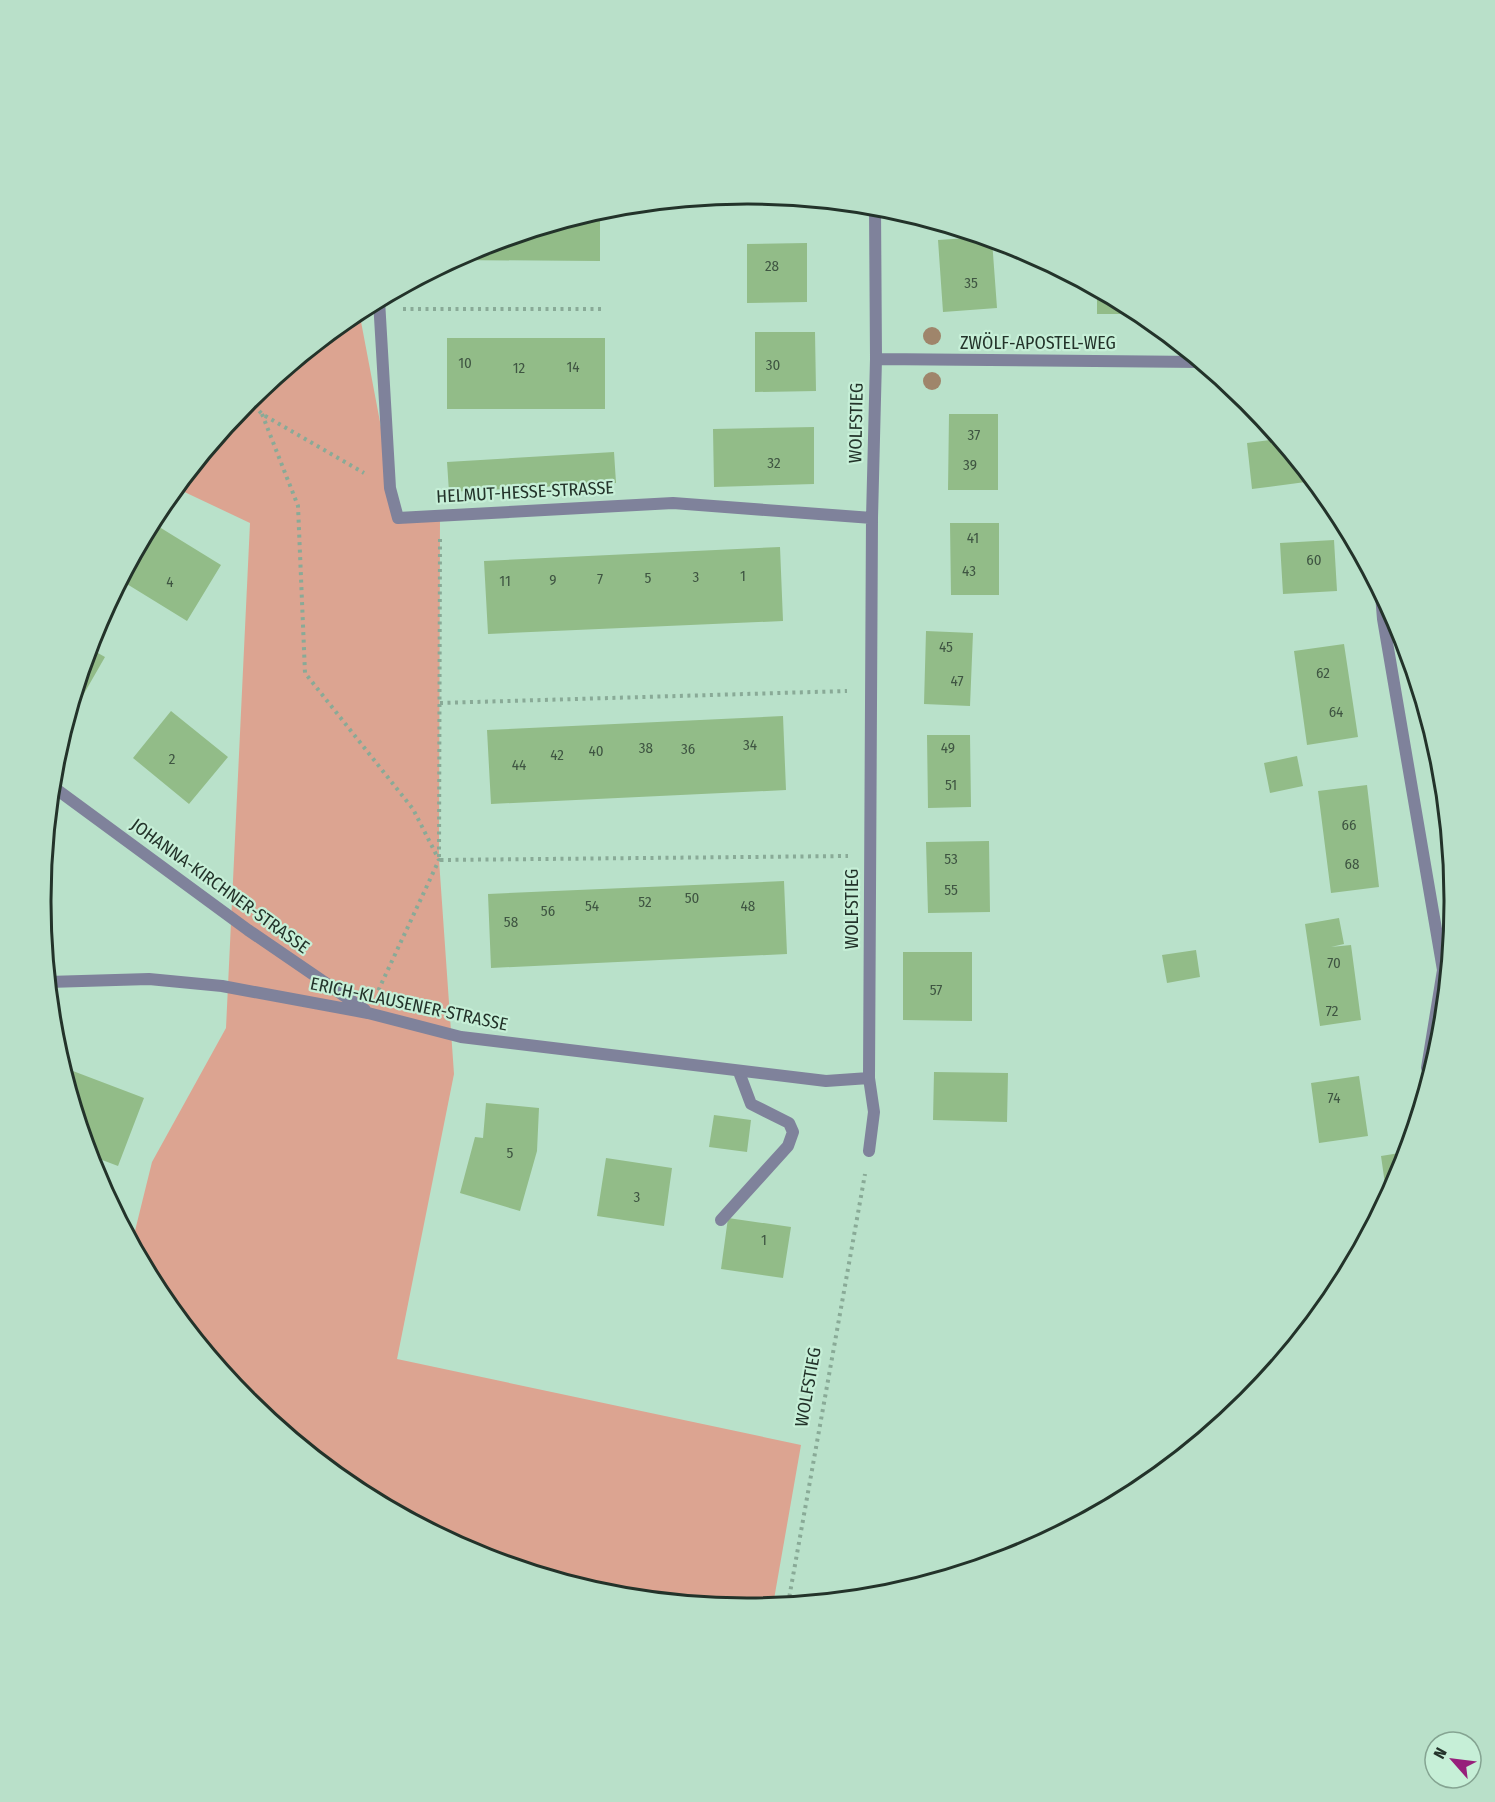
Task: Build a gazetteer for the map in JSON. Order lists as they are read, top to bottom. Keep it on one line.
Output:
{"streets":{"street":["ZWÖLF-APOSTEL-WEG","WOLFSTIEG","HELMUT-HESSE-STRASSE","JOHANNA-KIRCHNER-STRASSE","ERICH-KLAUSENER-STRASSE"]},"crossings":[["ZWÖLF-APOSTEL-WEG","WOLFSTIEG"],["WOLFSTIEG","HELMUT-HESSE-STRASSE"],["WOLFSTIEG","ERICH-KLAUSENER-STRASSE"],["JOHANNA-KIRCHNER-STRASSE","ERICH-KLAUSENER-STRASSE"]],"house_numbers":["28","35","10","30","14","12","37","32","39","41","60","43","1","3","5","7","9","11","4","45","62","47","64","34","38","49","36","40","42","2","44","51","66","53","68","55","50","52","54","48","56","58","70","57","72","74","5","3","1"],"north":"top left"}
